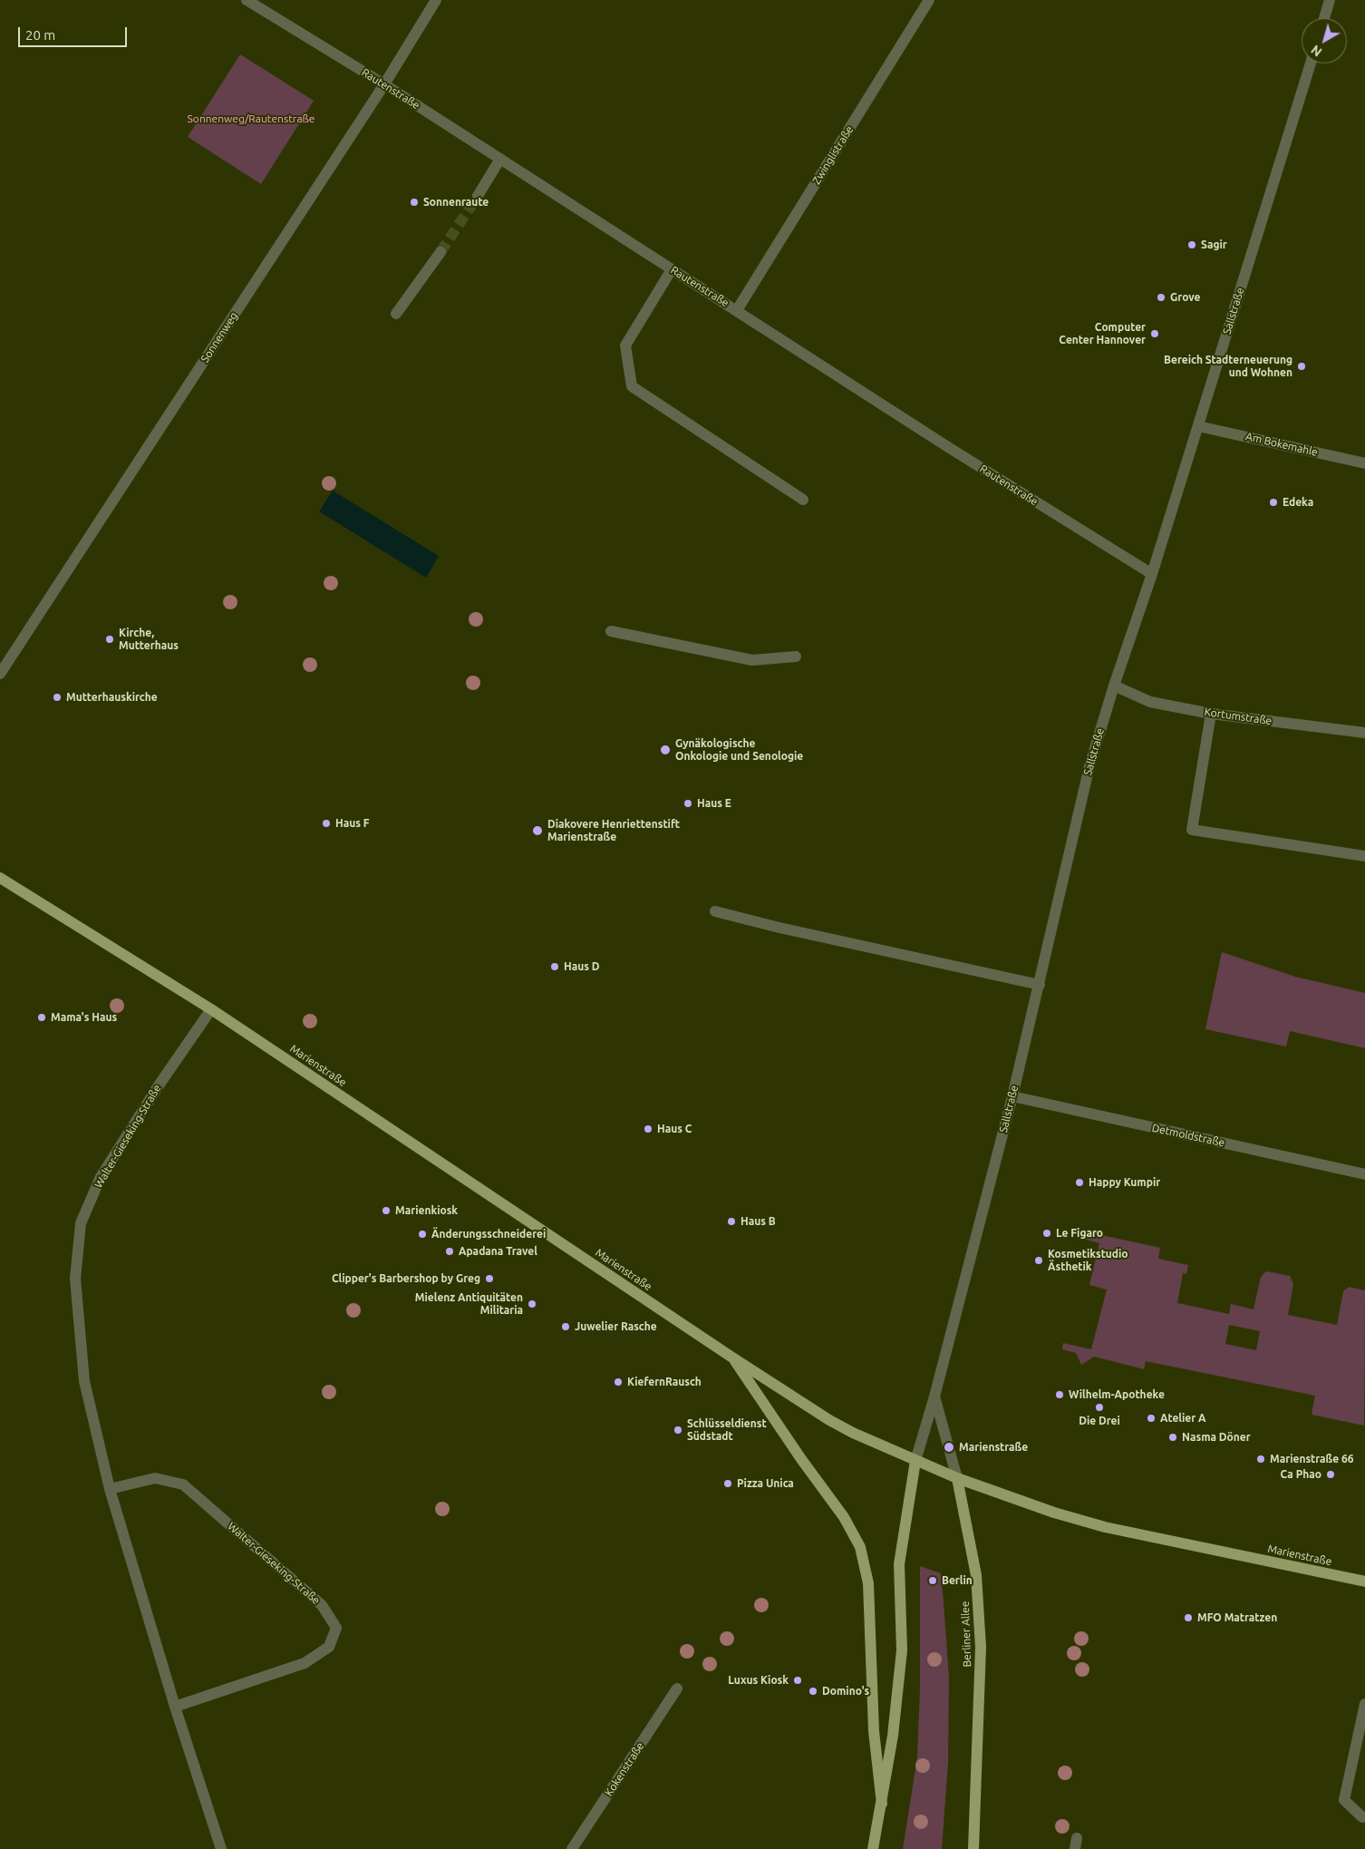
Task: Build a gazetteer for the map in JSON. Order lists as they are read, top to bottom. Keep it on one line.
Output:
{"streets":{"main road":["Marienstraße","Berliner Allee"],"street":["Rautenstraße","Zwinglistraße","Sallstraße","Sonnenweg","Am Bokemahle","Kortumstraße","Detmoldstraße","Walter-Gieseking-Straße","Kokenstraße"]},"crossings":[["Rautenstraße","Zwinglistraße"],["Rautenstraße","Sallstraße"],["Rautenstraße","Sonnenweg"],["Sallstraße","Am Bokemahle"],["Sallstraße","Kortumstraße"],["Sallstraße","Marienstraße"],["Sallstraße","Detmoldstraße"],["Sallstraße","Berliner Allee"],["Marienstraße","Walter-Gieseking-Straße"],["Marienstraße","Berliner Allee"]],"parks":["Sonnenweg/Rautenstraße"],"places":["Sonnenraute","Sagir","Grove","Computer Center Hannover","Bereich Stadterneuerung und Wohnen","Edeka","Kirche, Mutterhaus","Mutterhauskirche","Gynäkologische Onkologie und Senologie","Haus E","Haus F","Diakovere Henriettenstift Marienstraße","Haus D","Mama's Haus","Haus C","Happy Kumpir","Marienkiosk","Haus B","Le Figaro","Änderungsschneiderei","Apadana Travel","Kosmetikstudio Ästhetik","Clipper's Barbershop by Greg","Mielenz Antiquitäten Militaria","Juwelier Rasche","KiefernRausch","Wilhelm-Apotheke","Die Drei","Atelier A","Schlüsseldienst Südstadt","Nasma Döner","Marienstraße","Marienstraße 66","Ca Phao","Pizza Unica","Berlin","MFO Matratzen","Luxus Kiosk","Domino's"],"scale_bar":"20 m","north":"bottom left"}
